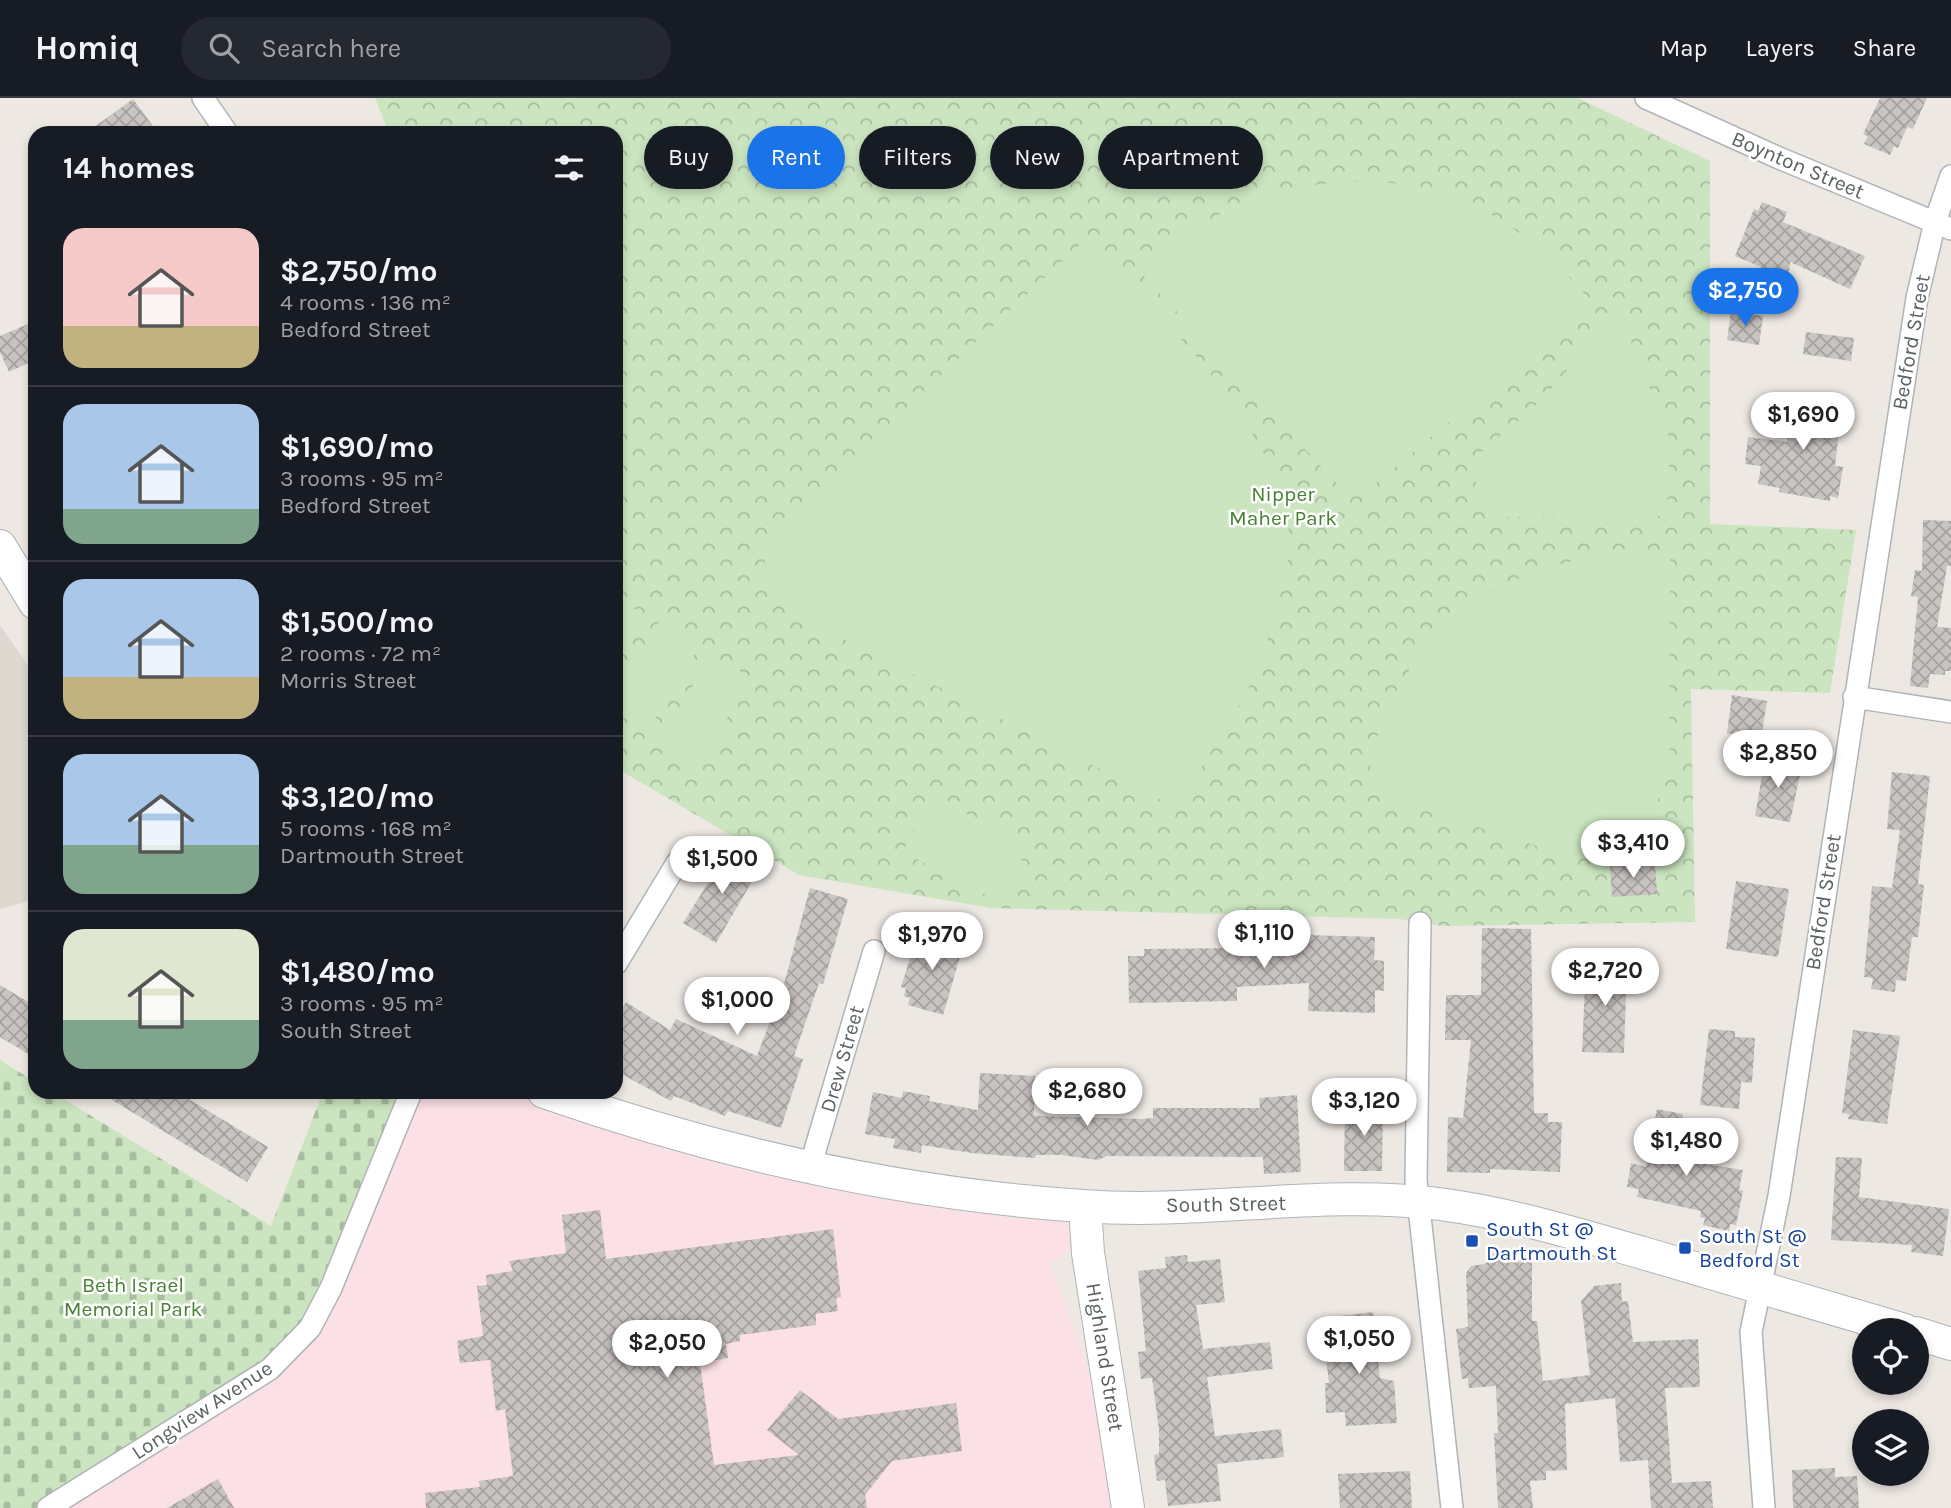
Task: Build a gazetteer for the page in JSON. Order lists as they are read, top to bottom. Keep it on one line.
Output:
{"streets":{"main road":["South Street","Highland Street"],"street":["Boynton Street","Bedford Street","Drew Street","Longview Avenue"]},"crossings":[["Boynton Street","Bedford Street"],["Bedford Street","South Street"],["Drew Street","South Street"],["South Street","Highland Street"]],"parks":["Nipper Maher Park","Beth Israel Memorial Park"],"places":{"transit":["South St @ Dartmouth St","South St @ Bedford St"]},"page":{"header":"Homiq","search":"Search here","nav":["Map","Layers","Share"],"chip":["Buy","Rent","Filters","New","Apartment"],"heading":"14 homes","list":[{"name":"$2,750/mo","note":"4 rooms · 136 m² · Bedford Street"},{"name":"$1,690/mo","note":"3 rooms · 95 m² · Bedford Street"},{"name":"$1,500/mo","note":"2 rooms · 72 m² · Morris Street"},{"name":"$3,120/mo","note":"5 rooms · 168 m² · Dartmouth Street"},{"name":"$1,480/mo","note":"3 rooms · 95 m² · South Street"}],"price":["$2,750","$1,690","$2,850","$3,410","$1,500","$1,110","$1,970","$2,720","$1,000","$2,680","$3,120","$1,480","$1,050","$2,050"]}}
